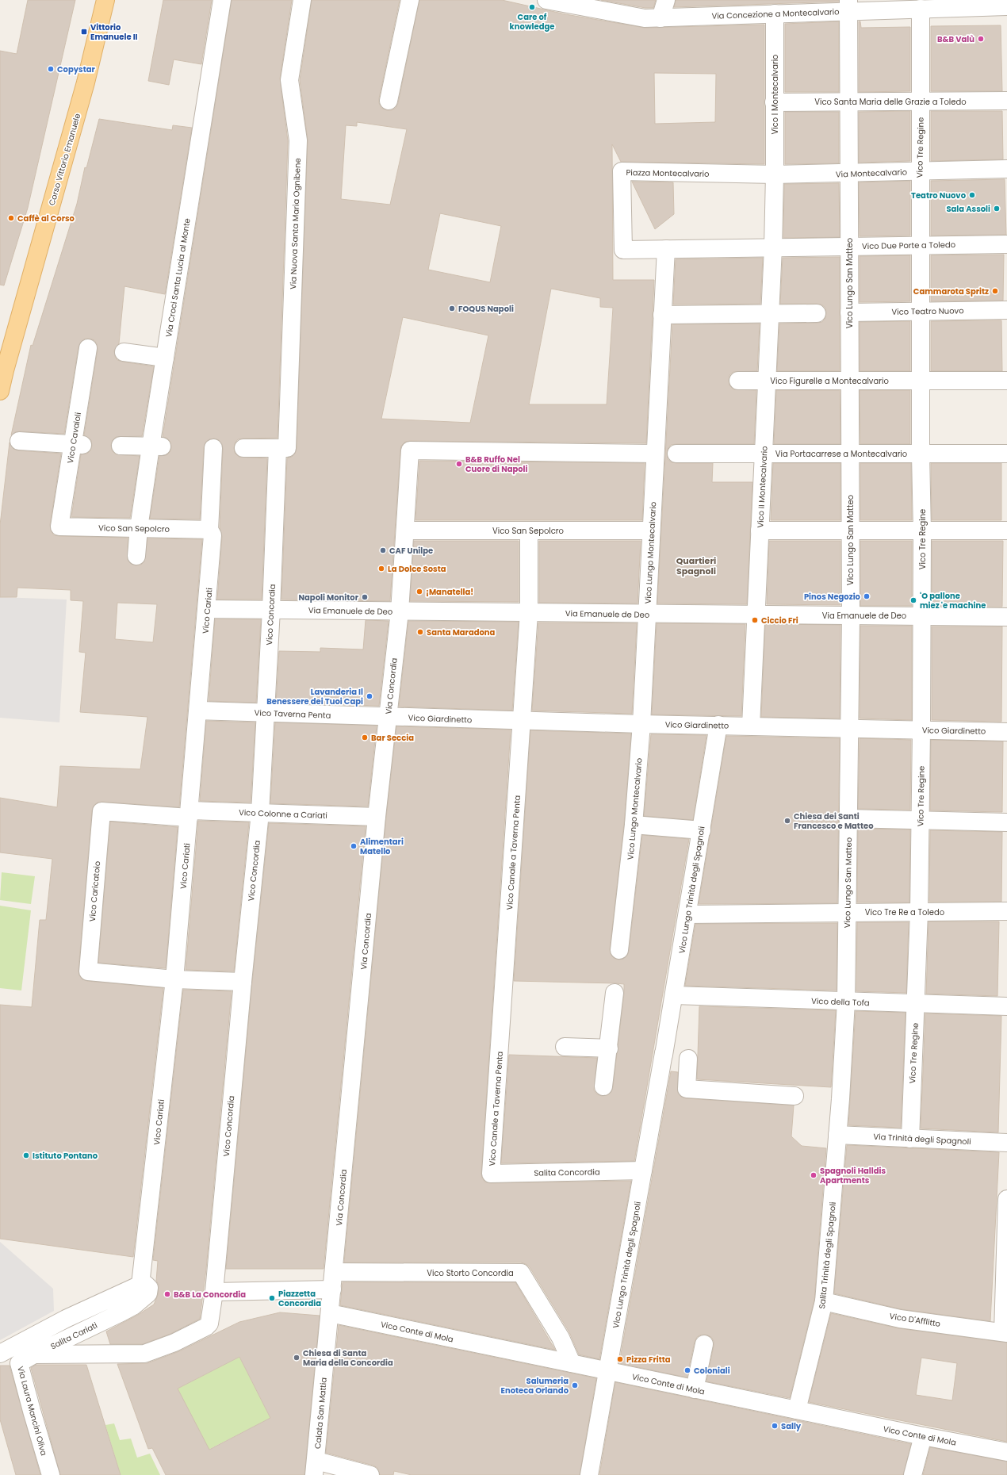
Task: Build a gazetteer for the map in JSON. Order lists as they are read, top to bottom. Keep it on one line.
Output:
{"streets":{"main road":["Corso Vittorio Emanuele"],"street":["Via Concezione a Montecalvario","Vico I Montecalvario","Vico Santa Maria delle Grazie a Toledo","Vico Tre Regine","Piazza Montecalvario","Via Montecalvario","Via Nuova Santa Maria Ognibene","Vico Due Porte a Toledo","Via Croci Santa Lucia al Monte","Vico Lungo San Matteo","Vico Teatro Nuovo","Vico Figurelle a Montecalvario","Vico Cavaioli","Via Portacarrese a Montecalvario","Vico II Montecalvario","Vico San Sepolcro","Vico Lungo Montecalvario","Vico Cariati","Via Emanuele de Deo","Vico Concordia","Via Concordia","Vico Taverna Penta","Vico Giardinetto","Vico Colonne a Cariati","Vico Canale a Taverna Penta","Vico Lungo Trinità degli Spagnoli","Vico Caricatoio","Vico Tre Re a Toledo","Vico della Tofa","Via Trinità degli Spagnoli","Salita Concordia","Salita Trinità degli Spagnoli","Vico Storto Concordia","Vico D'Afflitto","Vico Conte di Mola","Salita Cariati","Via Laura Mancini Oliva","Calata San Mattia"]},"crossings":[["Via Concezione a Montecalvario","Vico I Montecalvario"],["Via Concezione a Montecalvario","Vico Tre Regine"],["Via Concezione a Montecalvario","Vico Lungo San Matteo"],["Vico I Montecalvario","Vico Santa Maria delle Grazie a Toledo"],["Vico I Montecalvario","Piazza Montecalvario"],["Vico I Montecalvario","Via Montecalvario"],["Vico Santa Maria delle Grazie a Toledo","Vico Tre Regine"],["Vico Santa Maria delle Grazie a Toledo","Vico Lungo San Matteo"],["Vico Tre Regine","Via Montecalvario"],["Vico Tre Regine","Vico Due Porte a Toledo"],["Vico Tre Regine","Vico Teatro Nuovo"],["Vico Tre Regine","Vico Figurelle a Montecalvario"],["Vico Tre Regine","Via Portacarrese a Montecalvario"],["Vico Tre Regine","Via Emanuele de Deo"],["Vico Tre Regine","Vico Giardinetto"],["Vico Tre Regine","Vico Tre Re a Toledo"],["Vico Tre Regine","Vico della Tofa"],["Vico Tre Regine","Via Trinità degli Spagnoli"],["Piazza Montecalvario","Via Montecalvario"],["Piazza Montecalvario","Vico Due Porte a Toledo"],["Piazza Montecalvario","Vico II Montecalvario"],["Piazza Montecalvario","Vico Lungo Montecalvario"],["Via Montecalvario","Vico Lungo San Matteo"],["Via Nuova Santa Maria Ognibene","Vico Concordia"],["Vico Due Porte a Toledo","Vico Lungo San Matteo"],["Vico Due Porte a Toledo","Vico II Montecalvario"],["Via Croci Santa Lucia al Monte","Vico San Sepolcro"],["Vico Lungo San Matteo","Vico Teatro Nuovo"],["Vico Lungo San Matteo","Vico Figurelle a Montecalvario"],["Vico Lungo San Matteo","Via Portacarrese a Montecalvario"],["Vico Lungo San Matteo","Via Emanuele de Deo"],["Vico Lungo San Matteo","Vico Giardinetto"],["Vico Lungo San Matteo","Vico Tre Re a Toledo"],["Vico Lungo San Matteo","Vico della Tofa"],["Vico Lungo San Matteo","Salita Trinità degli Spagnoli"],["Vico Figurelle a Montecalvario","Vico II Montecalvario"],["Vico Cavaioli","Vico San Sepolcro"],["Via Portacarrese a Montecalvario","Vico II Montecalvario"],["Vico II Montecalvario","Via Emanuele de Deo"],["Vico II Montecalvario","Vico Giardinetto"],["Vico San Sepolcro","Vico Lungo Montecalvario"],["Vico San Sepolcro","Vico Cariati"],["Vico San Sepolcro","Vico Canale a Taverna Penta"],["Vico Lungo Montecalvario","Via Emanuele de Deo"],["Vico Lungo Montecalvario","Vico Giardinetto"],["Vico Cariati","Via Emanuele de Deo"],["Vico Cariati","Vico Taverna Penta"],["Vico Cariati","Vico Colonne a Cariati"],["Vico Cariati","Vico Caricatoio"],["Vico Cariati","Salita Cariati"],["Via Emanuele de Deo","Vico Concordia"],["Via Emanuele de Deo","Via Concordia"],["Via Emanuele de Deo","Vico Canale a Taverna Penta"],["Vico Concordia","Vico Taverna Penta"],["Vico Concordia","Vico Colonne a Cariati"],["Vico Concordia","Salita Cariati"],["Via Concordia","Vico Taverna Penta"],["Via Concordia","Vico Giardinetto"],["Via Concordia","Vico Colonne a Cariati"],["Via Concordia","Vico Storto Concordia"],["Via Concordia","Calata San Mattia"],["Vico Taverna Penta","Vico Giardinetto"],["Vico Giardinetto","Vico Canale a Taverna Penta"],["Vico Giardinetto","Vico Lungo Trinità degli Spagnoli"],["Vico Colonne a Cariati","Vico Caricatoio"],["Vico Canale a Taverna Penta","Salita Concordia"],["Vico Lungo Trinità degli Spagnoli","Vico Tre Re a Toledo"],["Vico Lungo Trinità degli Spagnoli","Vico della Tofa"],["Vico Lungo Trinità degli Spagnoli","Salita Concordia"],["Vico Lungo Trinità degli Spagnoli","Vico Conte di Mola"],["Via Trinità degli Spagnoli","Salita Trinità degli Spagnoli"],["Salita Trinità degli Spagnoli","Vico D'Afflitto"],["Salita Trinità degli Spagnoli","Vico Conte di Mola"],["Vico Storto Concordia","Vico Conte di Mola"],["Vico Conte di Mola","Calata San Mattia"],["Salita Cariati","Via Laura Mancini Oliva"]],"districts":["Quartieri Spagnoli"],"places":{"other":["Care of knowledge","B&B Valù","Copystar","Teatro Nuovo","Sala Assoli","Caffè al Corso","Cammarota Spritz","FOQUS Napoli","B&B Ruffo Nel Cuore di Napoli","CAF Unilpe","La Dolce Sosta","¡Manatella!","Pinos Negozio","Napoli Monitor","'O pallone miez 'e machine","Ciccio Fri","Santa Maradona","Lavanderia Il Benessere dei Tuoi Capi","Bar Seccia","Chiesa dei Santi Francesco e Matteo","Alimentari Matello","Istituto Pontano","Spagnoli Halldis Apartments","B&B La Concordia","Piazzetta Concordia","Chiesa di Santa Maria della Concordia","Pizza Fritta","Coloniali","Salumeria Enoteca Orlando","Sally"],"transit":["Vittorio Emanuele II"]}}
